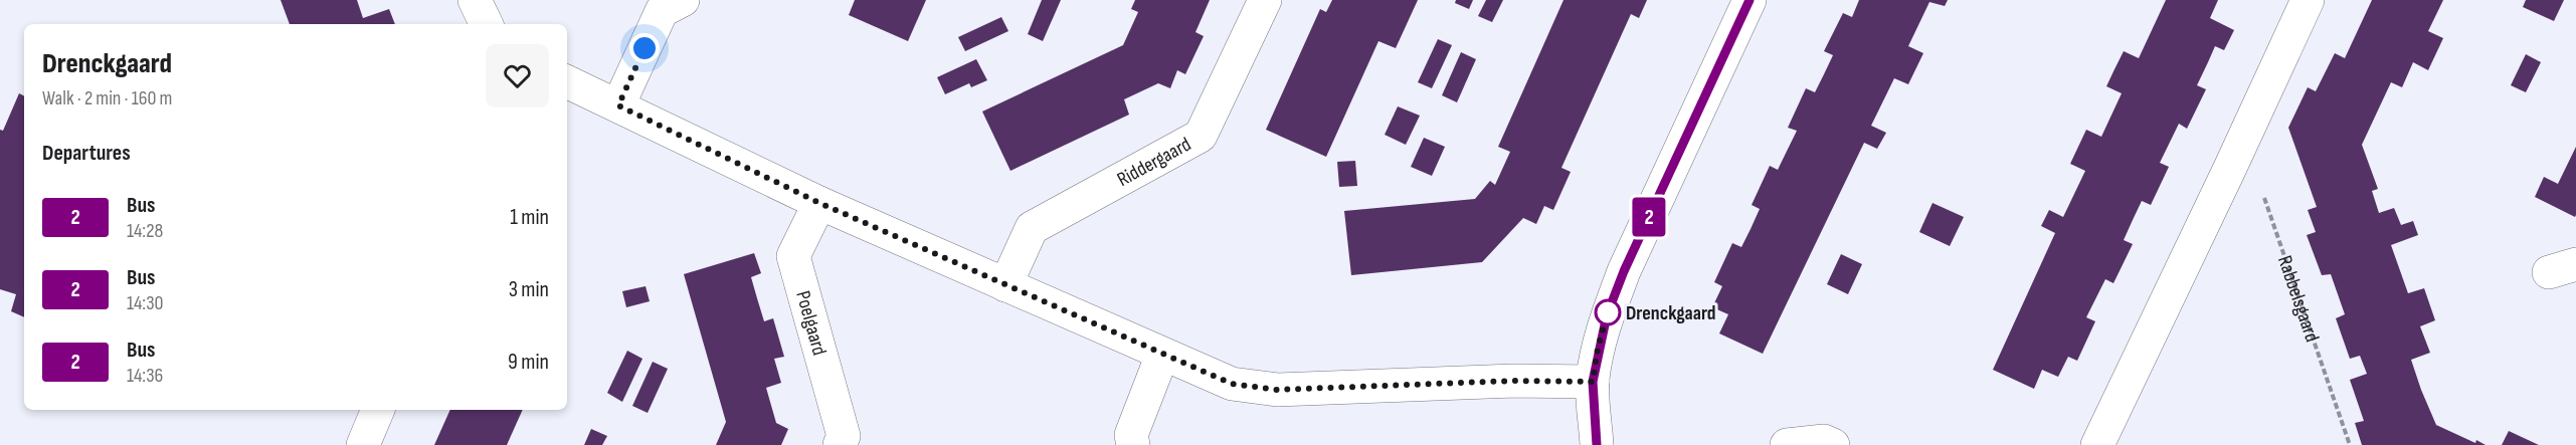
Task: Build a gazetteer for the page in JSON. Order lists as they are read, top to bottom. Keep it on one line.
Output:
{"streets":{"street":["Riddergaard","Poelgaard"],"path":["Rabbelsgaard"]},"places":["Drenckgaard"],"lines":["bus line 2"],"page":{"on_map":"2","heading":[["Drenckgaard","Walk · 2 min · 160 m"],"Departures"],"list":[{"mark":"2","name":"Bus","note":"14:28","value":"1 min"},{"mark":"2","name":"Bus","note":"14:30","value":"3 min"},{"mark":"2","name":"Bus","note":"14:36","value":"9 min"}]}}
